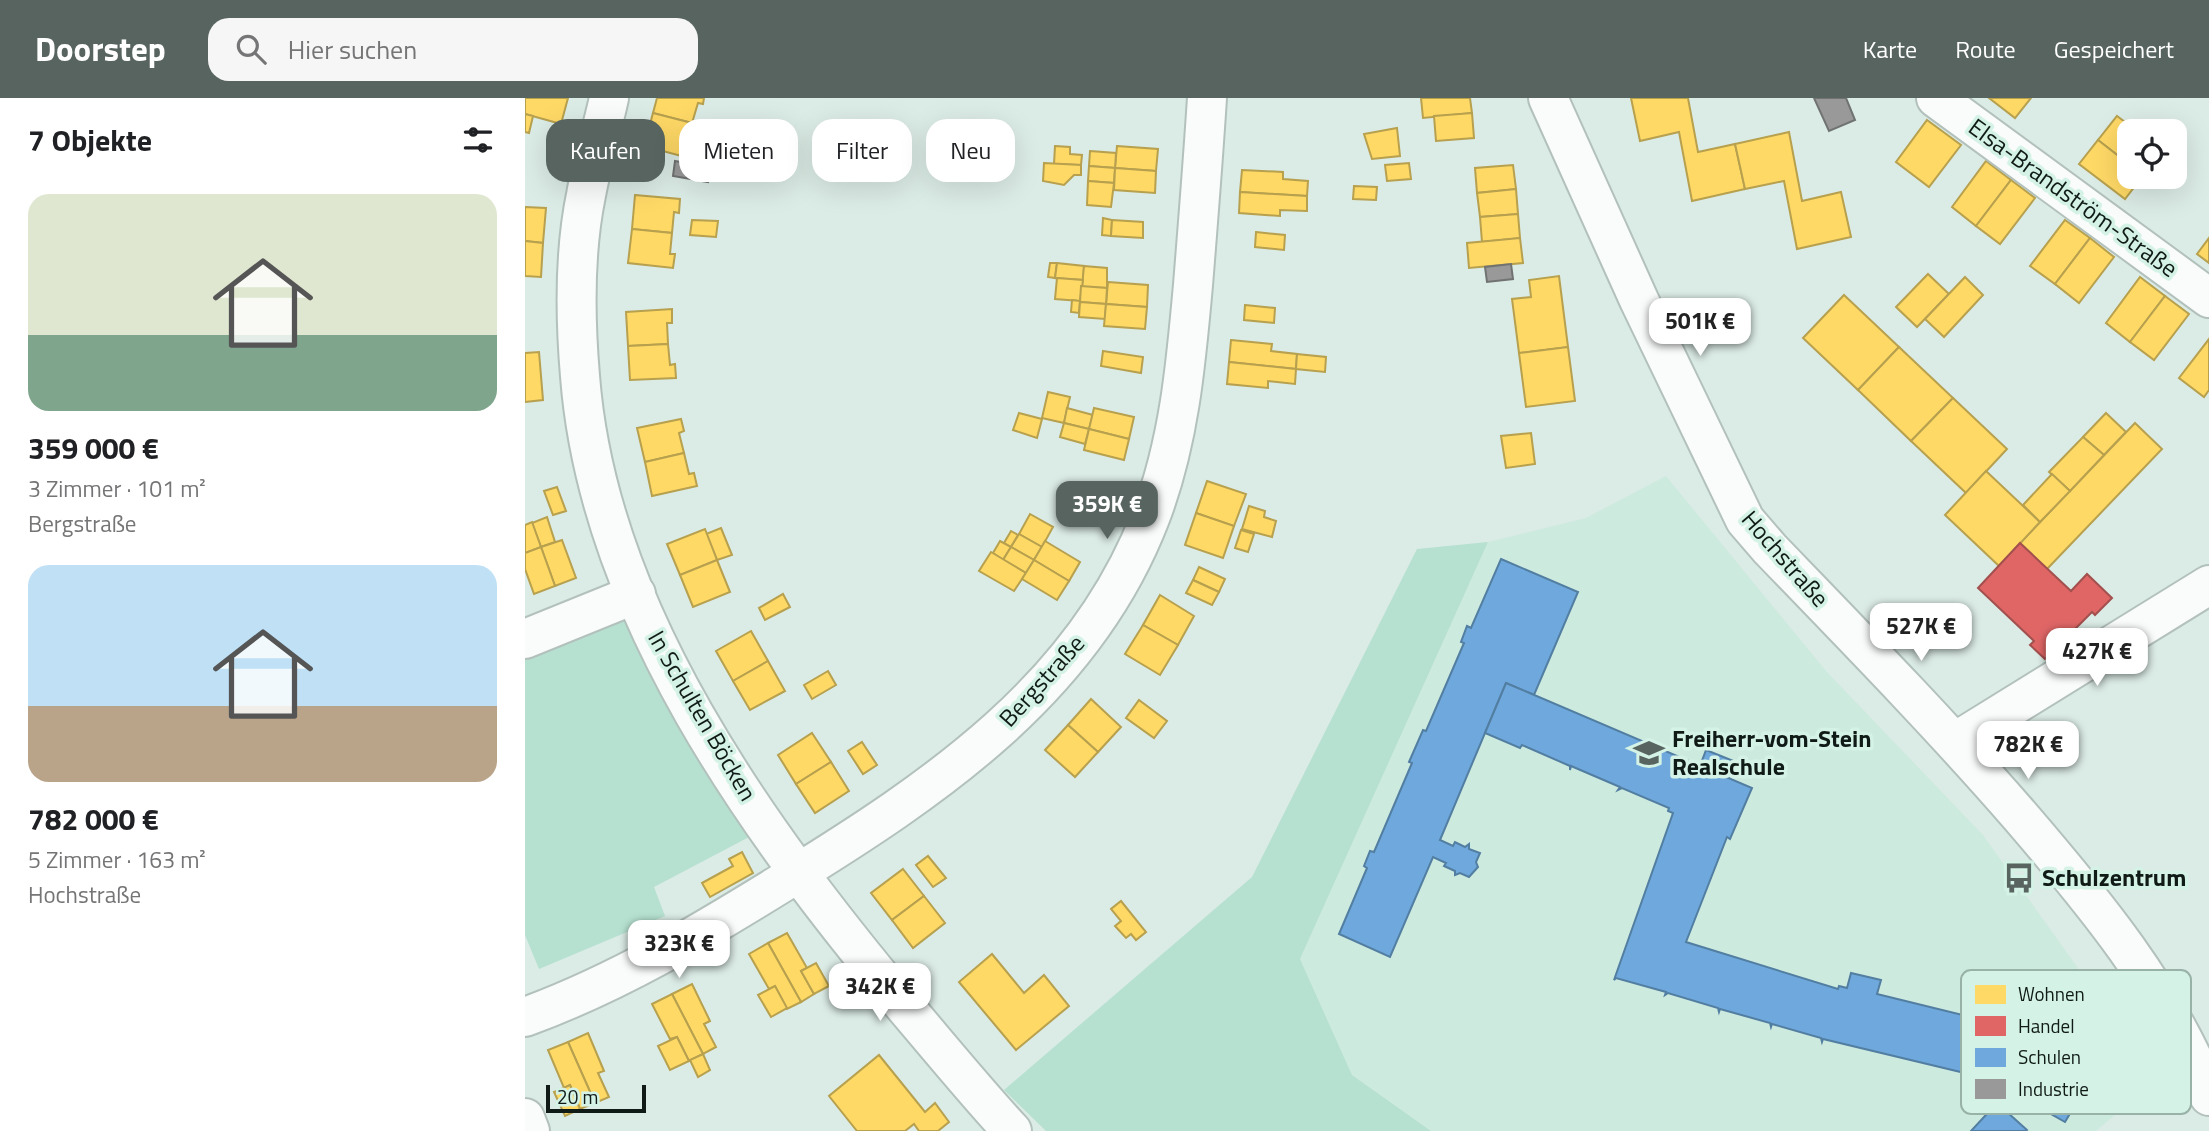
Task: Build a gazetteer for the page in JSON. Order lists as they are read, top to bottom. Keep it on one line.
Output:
{"streets":{"street":["Elsa-Brandström-Straße","Hochstraße","Bergstraße","In Schulten Böcken"]},"crossings":[["Bergstraße","In Schulten Böcken"]],"places":{"school or university":["Freiherr-vom-Stein Realschule"],"bus stop":["Schulzentrum"]},"legend":["Wohnen","Handel","Schulen","Industrie"],"scale_bar":"20 m","page":{"header":"Doorstep","search":"Hier suchen","nav":["Karte","Route","Gespeichert"],"heading":"7 Objekte","chip":["Kaufen","Mieten","Filter","Neu"],"list":[{"name":"359 000 €","note":"3 Zimmer · 101 m² · Bergstraße"},{"name":"782 000 €","note":"5 Zimmer · 163 m² · Hochstraße"}],"price":["501K €","359K €","527K €","427K €","782K €","323K €","342K €"],"scale":"20 m"}}
